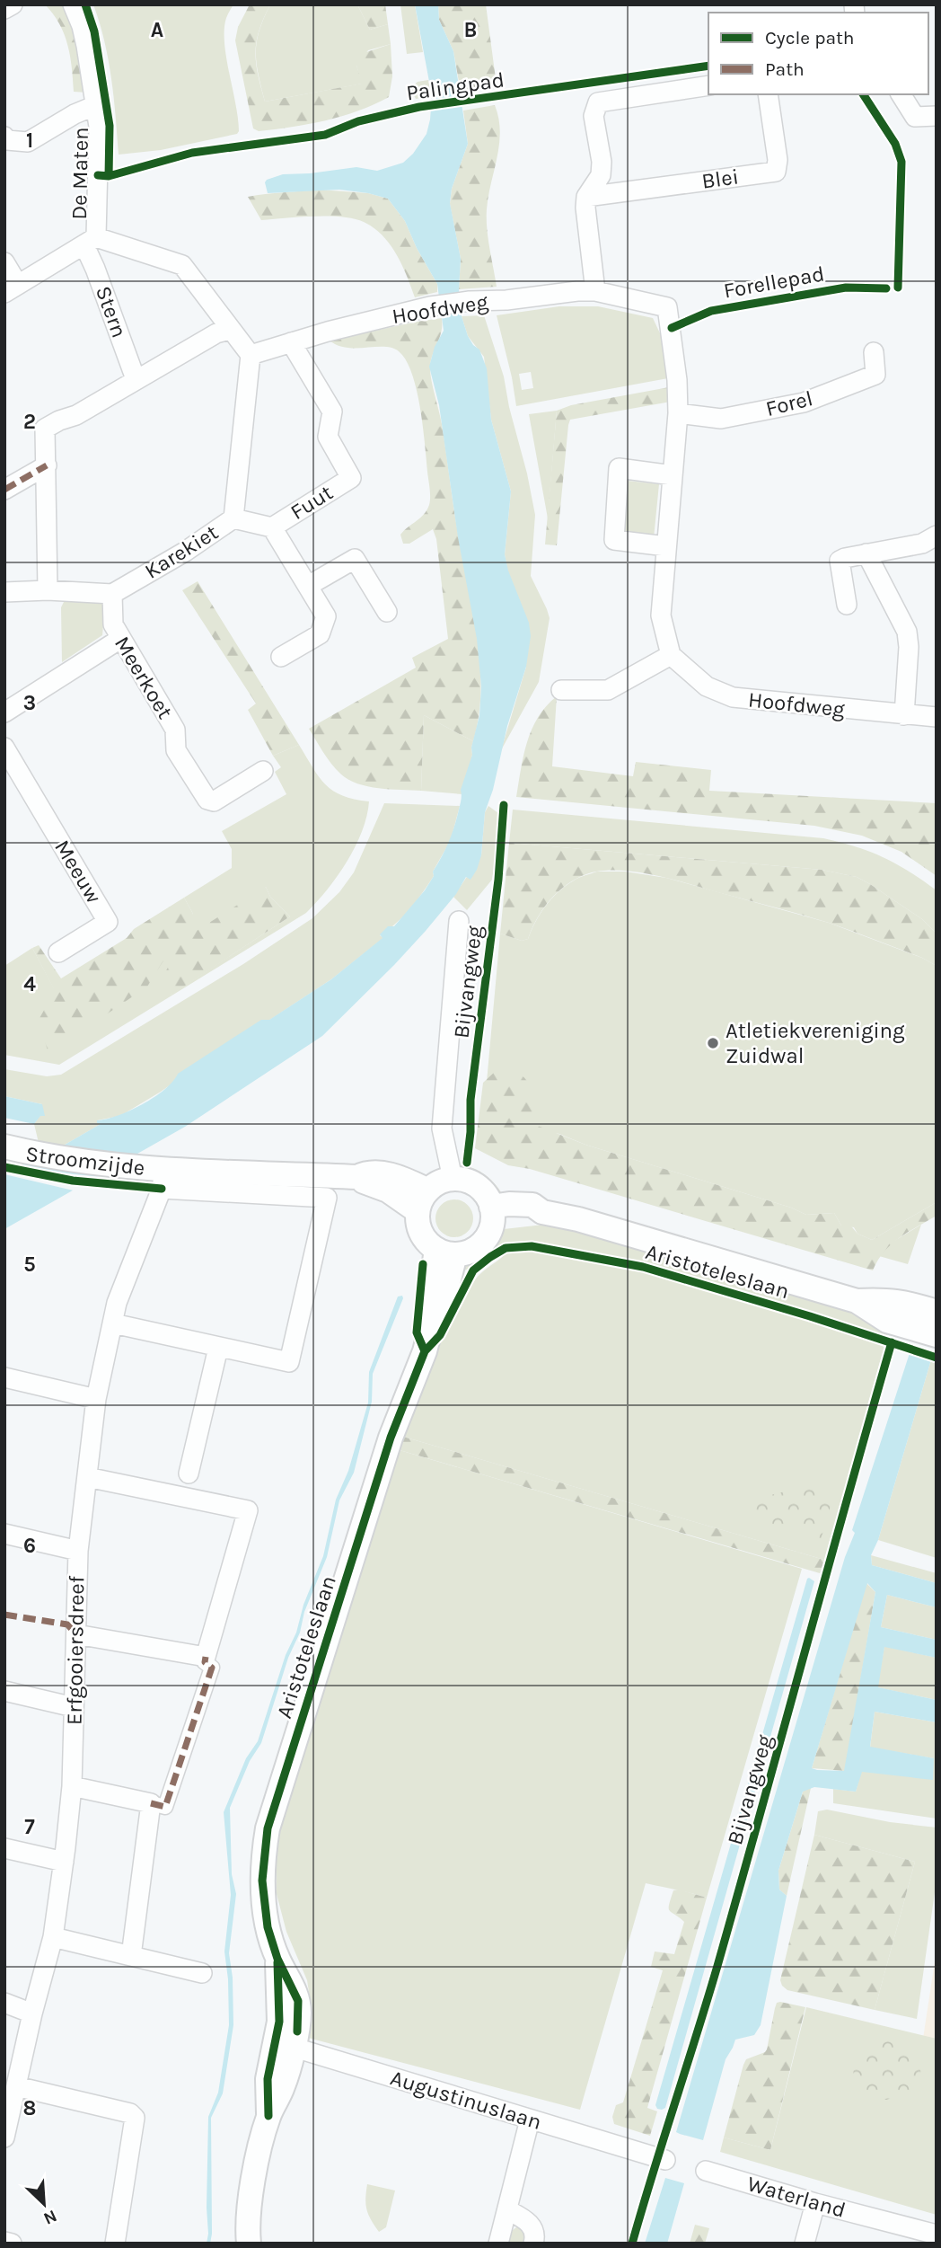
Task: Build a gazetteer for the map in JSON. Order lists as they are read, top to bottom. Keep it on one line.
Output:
{"streets":{"street":["De Maten","Blei","Hoofdweg","Stern","Forel","Fuut","Karekiet","Meerkoet","Meeuw","Stroomzijde","Aristoteleslaan","Erfgooiersdreef","Augustinuslaan","Waterland"],"cycle path":["Palingpad","Forellepad","Bijvangweg"]},"crossings":[["De Maten","Stern"],["Hoofdweg","Forel"],["Hoofdweg","Fuut"],["Hoofdweg","Karekiet"],["Fuut","Karekiet"],["Karekiet","Meerkoet"],["Stroomzijde","Aristoteleslaan"],["Stroomzijde","Erfgooiersdreef"],["Aristoteleslaan","Augustinuslaan"]],"places":["Atletiekvereniging Zuidwal"],"legend":["Cycle path","Path"],"north":"bottom right","grid":{"columns":["A","B"],"rows":["1","2","3","4","5","6","7","8"]}}
